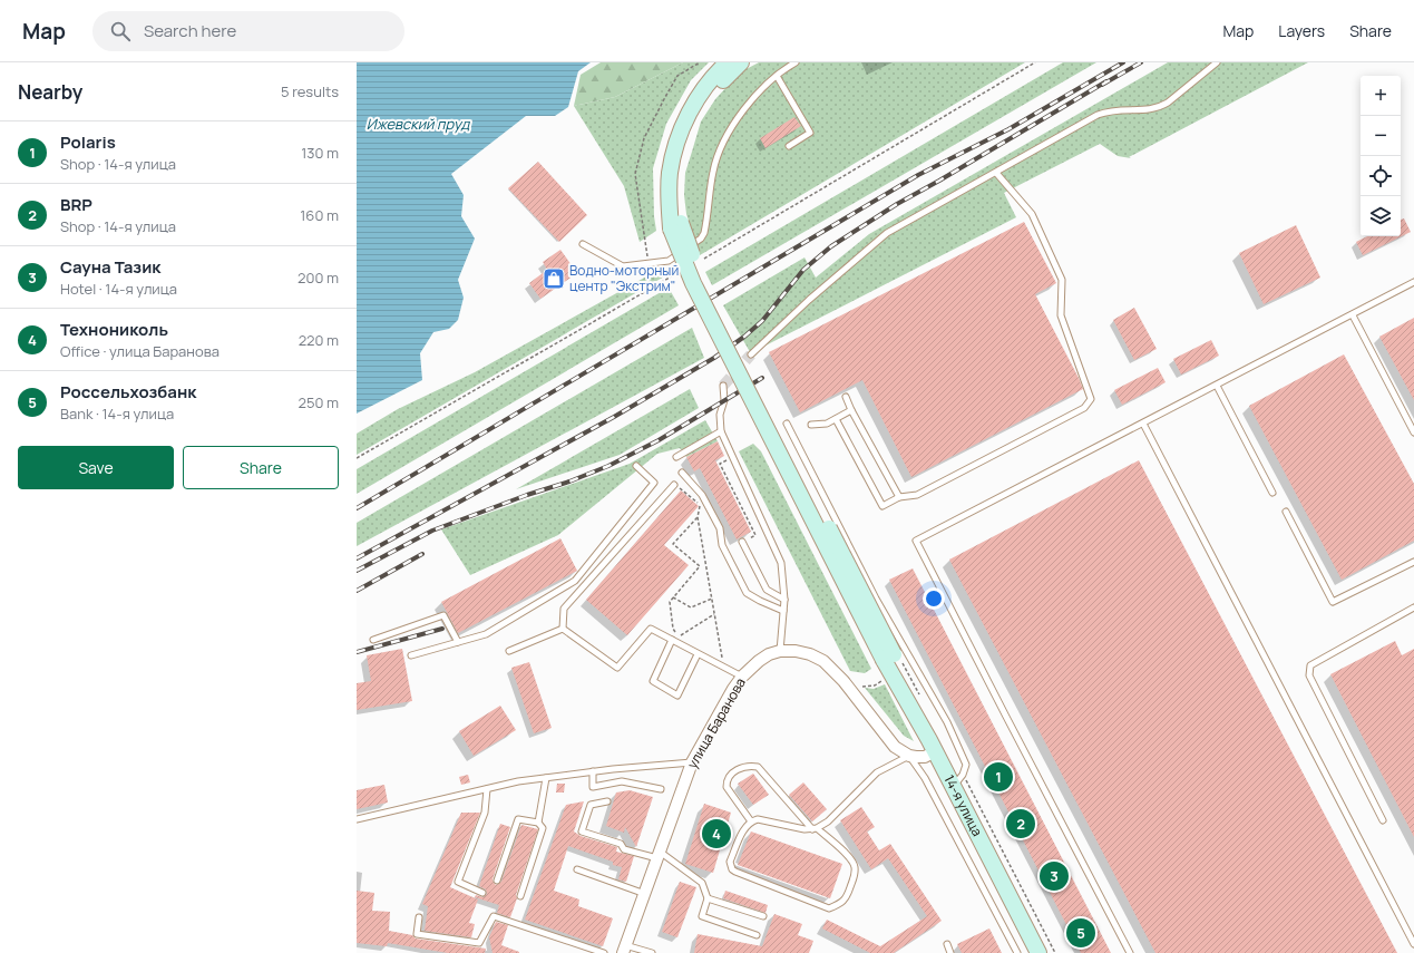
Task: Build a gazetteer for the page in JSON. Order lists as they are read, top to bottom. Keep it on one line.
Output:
{"streets":{"main road":["14-я улица"],"street":["улица Баранова"]},"water":["Ижевский пруд"],"places":{"shop":["Водно-моторный центр \"Экстрим\""]},"page":{"header":"Map","search":"Search here","nav":["Map","Layers","Share"],"heading":["Nearby","5 results"],"map_buttons":["+","−"],"list":[{"mark":"1","name":"Polaris","note":"Shop · 14-я улица","value":"130 m"},{"mark":"2","name":"BRP","note":"Shop · 14-я улица","value":"160 m"},{"mark":"3","name":"Сауна Тазик","note":"Hotel · 14-я улица","value":"200 m"},{"mark":"4","name":"Технониколь","note":"Office · улица Баранова","value":"220 m"},{"mark":"5","name":"Россельхозбанк","note":"Bank · 14-я улица","value":"250 m"}],"buttons":["Save","Share"],"pins":["1","2","4","3","5"]}}
